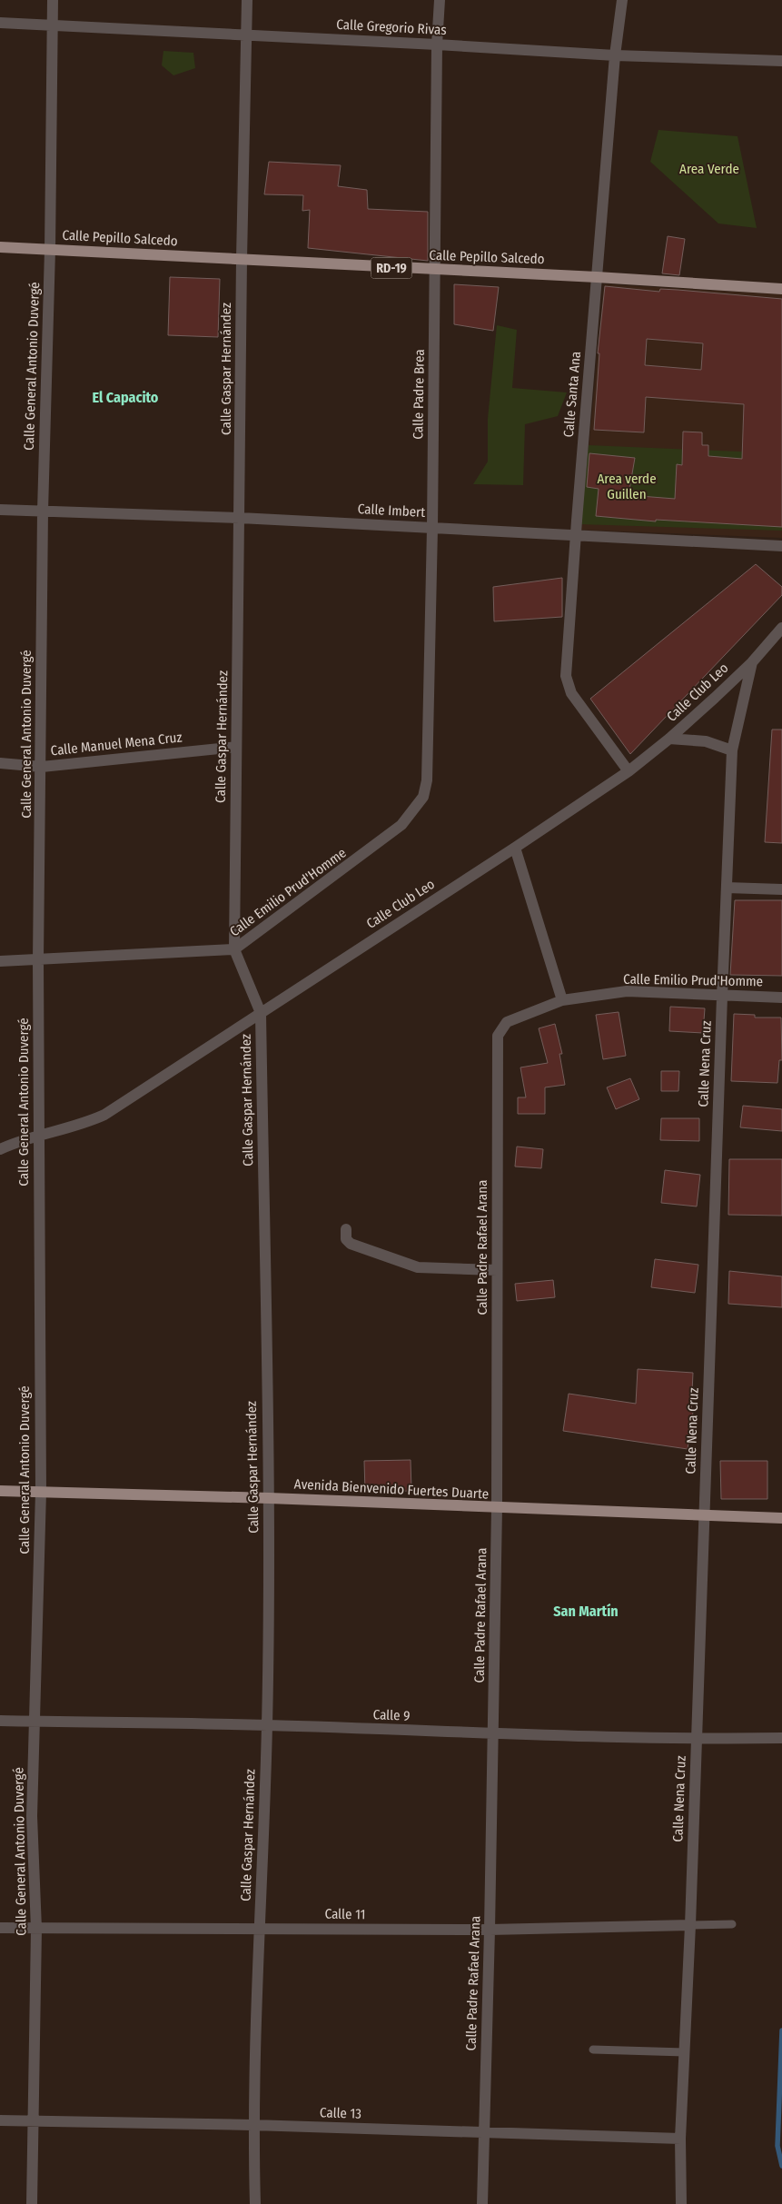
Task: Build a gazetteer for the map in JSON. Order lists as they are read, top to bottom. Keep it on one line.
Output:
{"streets":{"main road":["Calle Pepillo Salcedo","RD-19","Avenida Bienvenido Fuertes Duarte"],"street":["Calle Gregorio Rivas","Calle General Antonio Duvergé","Calle Gaspar Hernández","Calle Padre Brea","Calle Santa Ana","Calle Imbert","Calle Club Leo","Calle Manuel Mena Cruz","Calle Emilio Prud'Homme","Calle Nena Cruz","Calle Padre Rafael Arana","Calle 9","Calle 11","Calle 13"]},"crossings":[["Calle Gregorio Rivas","Calle General Antonio Duvergé"],["Calle Gregorio Rivas","Calle Gaspar Hernández"],["Calle Gregorio Rivas","Calle Padre Brea"],["Calle Gregorio Rivas","Calle Santa Ana"],["Calle Pepillo Salcedo","Calle General Antonio Duvergé"],["Calle Pepillo Salcedo","Calle Gaspar Hernández"],["Calle Pepillo Salcedo","Calle Padre Brea"],["Calle Pepillo Salcedo","Calle Santa Ana"],["Calle General Antonio Duvergé","Calle Imbert"],["Calle General Antonio Duvergé","Calle Club Leo"],["Calle General Antonio Duvergé","Calle Manuel Mena Cruz"],["Calle General Antonio Duvergé","Calle Emilio Prud'Homme"],["Calle General Antonio Duvergé","Avenida Bienvenido Fuertes Duarte"],["Calle General Antonio Duvergé","Calle 9"],["Calle General Antonio Duvergé","Calle 11"],["Calle General Antonio Duvergé","Calle 13"],["Calle Gaspar Hernández","Calle Imbert"],["Calle Gaspar Hernández","Calle Club Leo"],["Calle Gaspar Hernández","Calle Manuel Mena Cruz"],["Calle Gaspar Hernández","Calle Emilio Prud'Homme"],["Calle Gaspar Hernández","Avenida Bienvenido Fuertes Duarte"],["Calle Gaspar Hernández","Calle 9"],["Calle Gaspar Hernández","Calle 11"],["Calle Gaspar Hernández","Calle 13"],["Calle Padre Brea","Calle Imbert"],["Calle Padre Brea","Calle Emilio Prud'Homme"],["Calle Santa Ana","Calle Imbert"],["Calle Santa Ana","Calle Club Leo"],["Calle Club Leo","Calle Nena Cruz"],["Calle Emilio Prud'Homme","Calle Nena Cruz"],["Calle Emilio Prud'Homme","Calle Padre Rafael Arana"],["Calle Nena Cruz","Avenida Bienvenido Fuertes Duarte"],["Calle Nena Cruz","Calle 9"],["Calle Nena Cruz","Calle 11"],["Calle Nena Cruz","Calle 13"],["Calle Padre Rafael Arana","Avenida Bienvenido Fuertes Duarte"],["Calle Padre Rafael Arana","Calle 9"],["Calle Padre Rafael Arana","Calle 11"],["Calle Padre Rafael Arana","Calle 13"]],"districts":["El Capacito","San Martín"],"parks":["Area Verde","Area verde Guillen"]}
